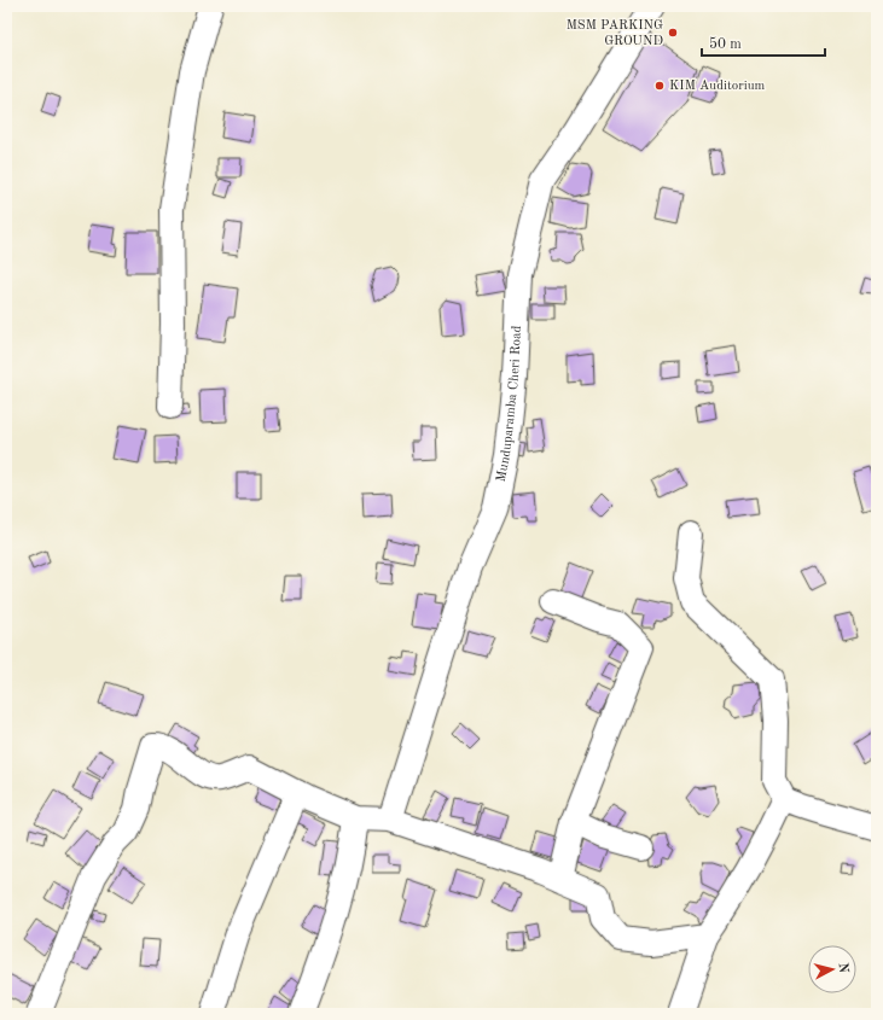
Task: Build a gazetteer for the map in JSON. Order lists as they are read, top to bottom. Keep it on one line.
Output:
{"streets":{"street":["Munduparamba Cheri Road"]},"places":["MSM PARKING GROUND","KIM Auditorium"],"scale_bar":"50 m","north":"right"}
